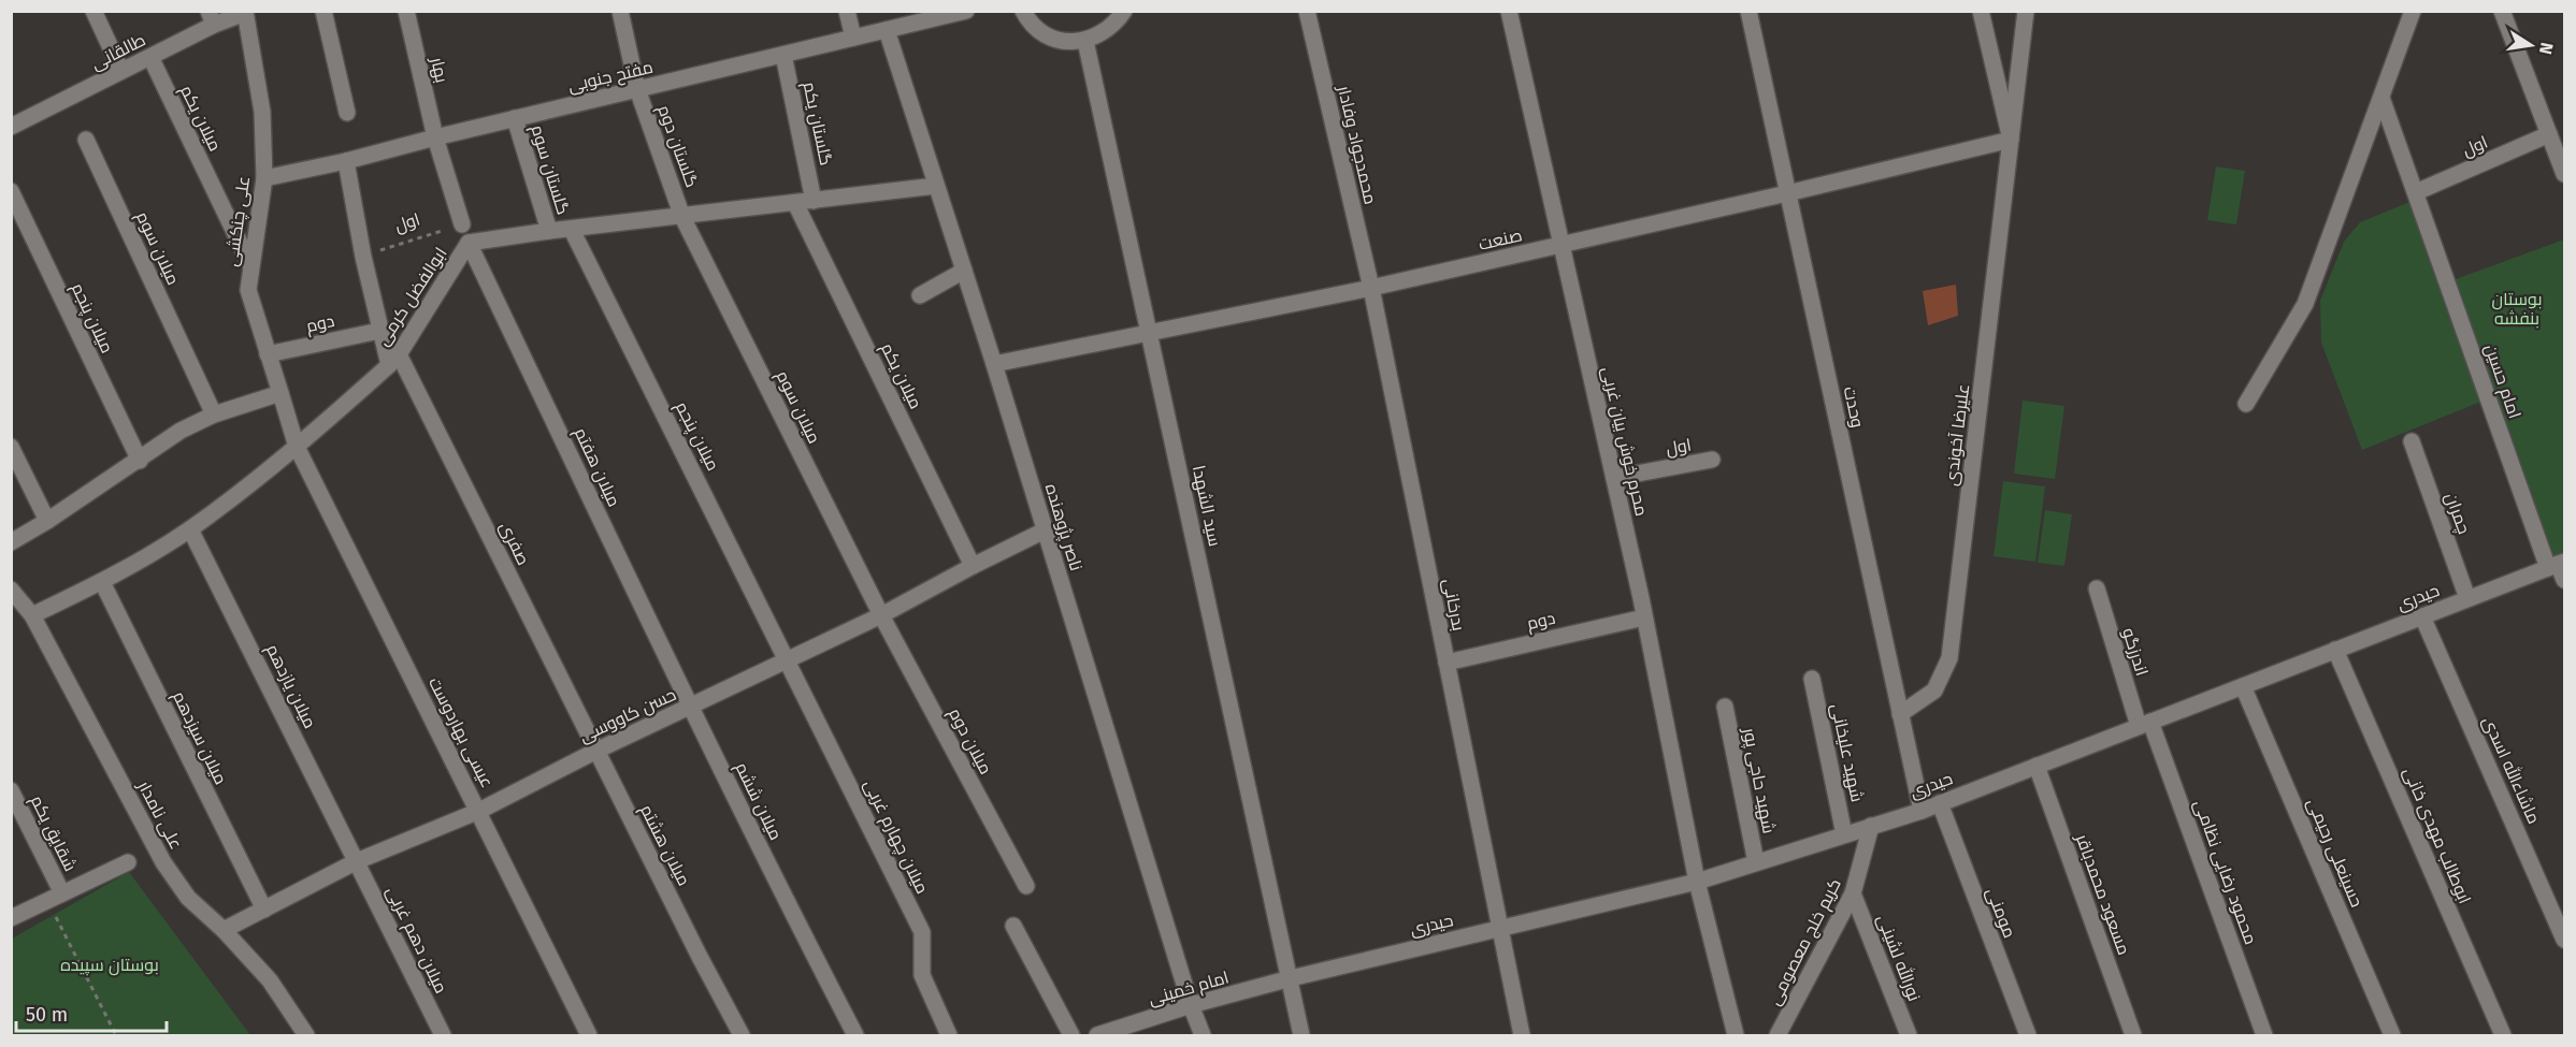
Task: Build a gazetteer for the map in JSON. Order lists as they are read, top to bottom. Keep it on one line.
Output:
{"streets":{"street":["طالقانی","بهار","مفتح جنوبی","میلان یکم","گلستان یکم","محمدجواد وفادار","گلستان دوم","اول","گلستان سوم","علی چنکشی","صنعت","میلان سوم","ابوالفضل کرمی","میلان پنجم","دوم","امام حسین","وحدت","علیرضا آخوندی","محرم خوش بیان غربی","میلان هفتم","سید الشهدا","چمران","ناصر پژوهنده","صفری","حیدری","بدرخانی","اندرزگو","میلان یازدهم","حسن کاووسی","عیسی بهاردوست","میلان سیزدهم","میلان دوم","شهید علیخانی","ماشاءالله اسدی","شهید حاجی پور","میلان ششم","علی نامدار","شقایق یکم","ابوطالب مهدی خانی","میلان چهارم غربی","میلان هشتم","حسینعلی رحیمی","محمود رضایی نظامی","مسعود محمدباقر","مومنی","میلان دهم غربی","کریم خلج معصومی","نورالله لشینی","امام خمینی"]},"crossings":[["طالقانی","میلان یکم"],["طالقانی","علی چنکشی"],["بهار","مفتح جنوبی"],["بهار","اول"],["مفتح جنوبی","گلستان یکم"],["مفتح جنوبی","گلستان دوم"],["مفتح جنوبی","گلستان سوم"],["مفتح جنوبی","علی چنکشی"],["مفتح جنوبی","ناصر پژوهنده"],["مفتح جنوبی","صفری"],["میلان یکم","علی چنکشی"],["میلان یکم","ابوالفضل کرمی"],["میلان یکم","حسن کاووسی"],["گلستان یکم","ابوالفضل کرمی"],["محمدجواد وفادار","صنعت"],["محمدجواد وفادار","بدرخانی"],["گلستان دوم","میلان سوم"],["گلستان دوم","ابوالفضل کرمی"],["اول","امام حسین"],["اول","محرم خوش بیان غربی"],["اول","صفری"],["گلستان سوم","ابوالفضل کرمی"],["علی چنکشی","دوم"],["علی چنکشی","عیسی بهاردوست"],["صنعت","وحدت"],["صنعت","علیرضا آخوندی"],["صنعت","محرم خوش بیان غربی"],["صنعت","سید الشهدا"],["صنعت","ناصر پژوهنده"],["صنعت","بدرخانی"],["میلان سوم","ابوالفضل کرمی"],["میلان سوم","حسن کاووسی"],["میلان سوم","میلان دوم"],["ابوالفضل کرمی","میلان پنجم"],["ابوالفضل کرمی","میلان هفتم"],["ابوالفضل کرمی","ناصر پژوهنده"],["ابوالفضل کرمی","صفری"],["ابوالفضل کرمی","میلان یازدهم"],["ابوالفضل کرمی","عیسی بهاردوست"],["ابوالفضل کرمی","میلان سیزدهم"],["ابوالفضل کرمی","علی نامدار"],["میلان پنجم","حسن کاووسی"],["میلان پنجم","میلان چهارم غربی"],["دوم","محرم خوش بیان غربی"],["دوم","صفری"],["دوم","بدرخانی"],["امام حسین","حیدری"],["وحدت","علیرضا آخوندی"],["وحدت","حیدری"],["محرم خوش بیان غربی","حیدری"],["میلان هفتم","حسن کاووسی"],["میلان هفتم","میلان ششم"],["سید الشهدا","حیدری"],["سید الشهدا","امام خمینی"],["چمران","حیدری"],["ناصر پژوهنده","حسن کاووسی"],["ناصر پژوهنده","امام خمینی"],["صفری","حسن کاووسی"],["صفری","میلان هشتم"],["حیدری","بدرخانی"],["حیدری","اندرزگو"],["حیدری","شهید علیخانی"],["حیدری","ماشاءالله اسدی"],["حیدری","شهید حاجی پور"],["حیدری","ابوطالب مهدی خانی"],["حیدری","حسینعلی رحیمی"],["حیدری","محمود رضایی نظامی"],["حیدری","مسعود محمدباقر"],["حیدری","مومنی"],["حیدری","کریم خلج معصومی"],["حیدری","امام خمینی"],["اندرزگو","محمود رضایی نظامی"],["میلان یازدهم","حسن کاووسی"],["میلان یازدهم","میلان دهم غربی"],["حسن کاووسی","عیسی بهاردوست"],["حسن کاووسی","میلان سیزدهم"],["حسن کاووسی","میلان دوم"],["حسن کاووسی","میلان ششم"],["حسن کاووسی","علی نامدار"],["حسن کاووسی","میلان چهارم غربی"],["حسن کاووسی","میلان هشتم"],["حسن کاووسی","میلان دهم غربی"],["کریم خلج معصومی","نورالله لشینی"]],"parks":["بوستان بنفشه","بوستان سپیده"],"scale_bar":"50 m","north":"right"}
